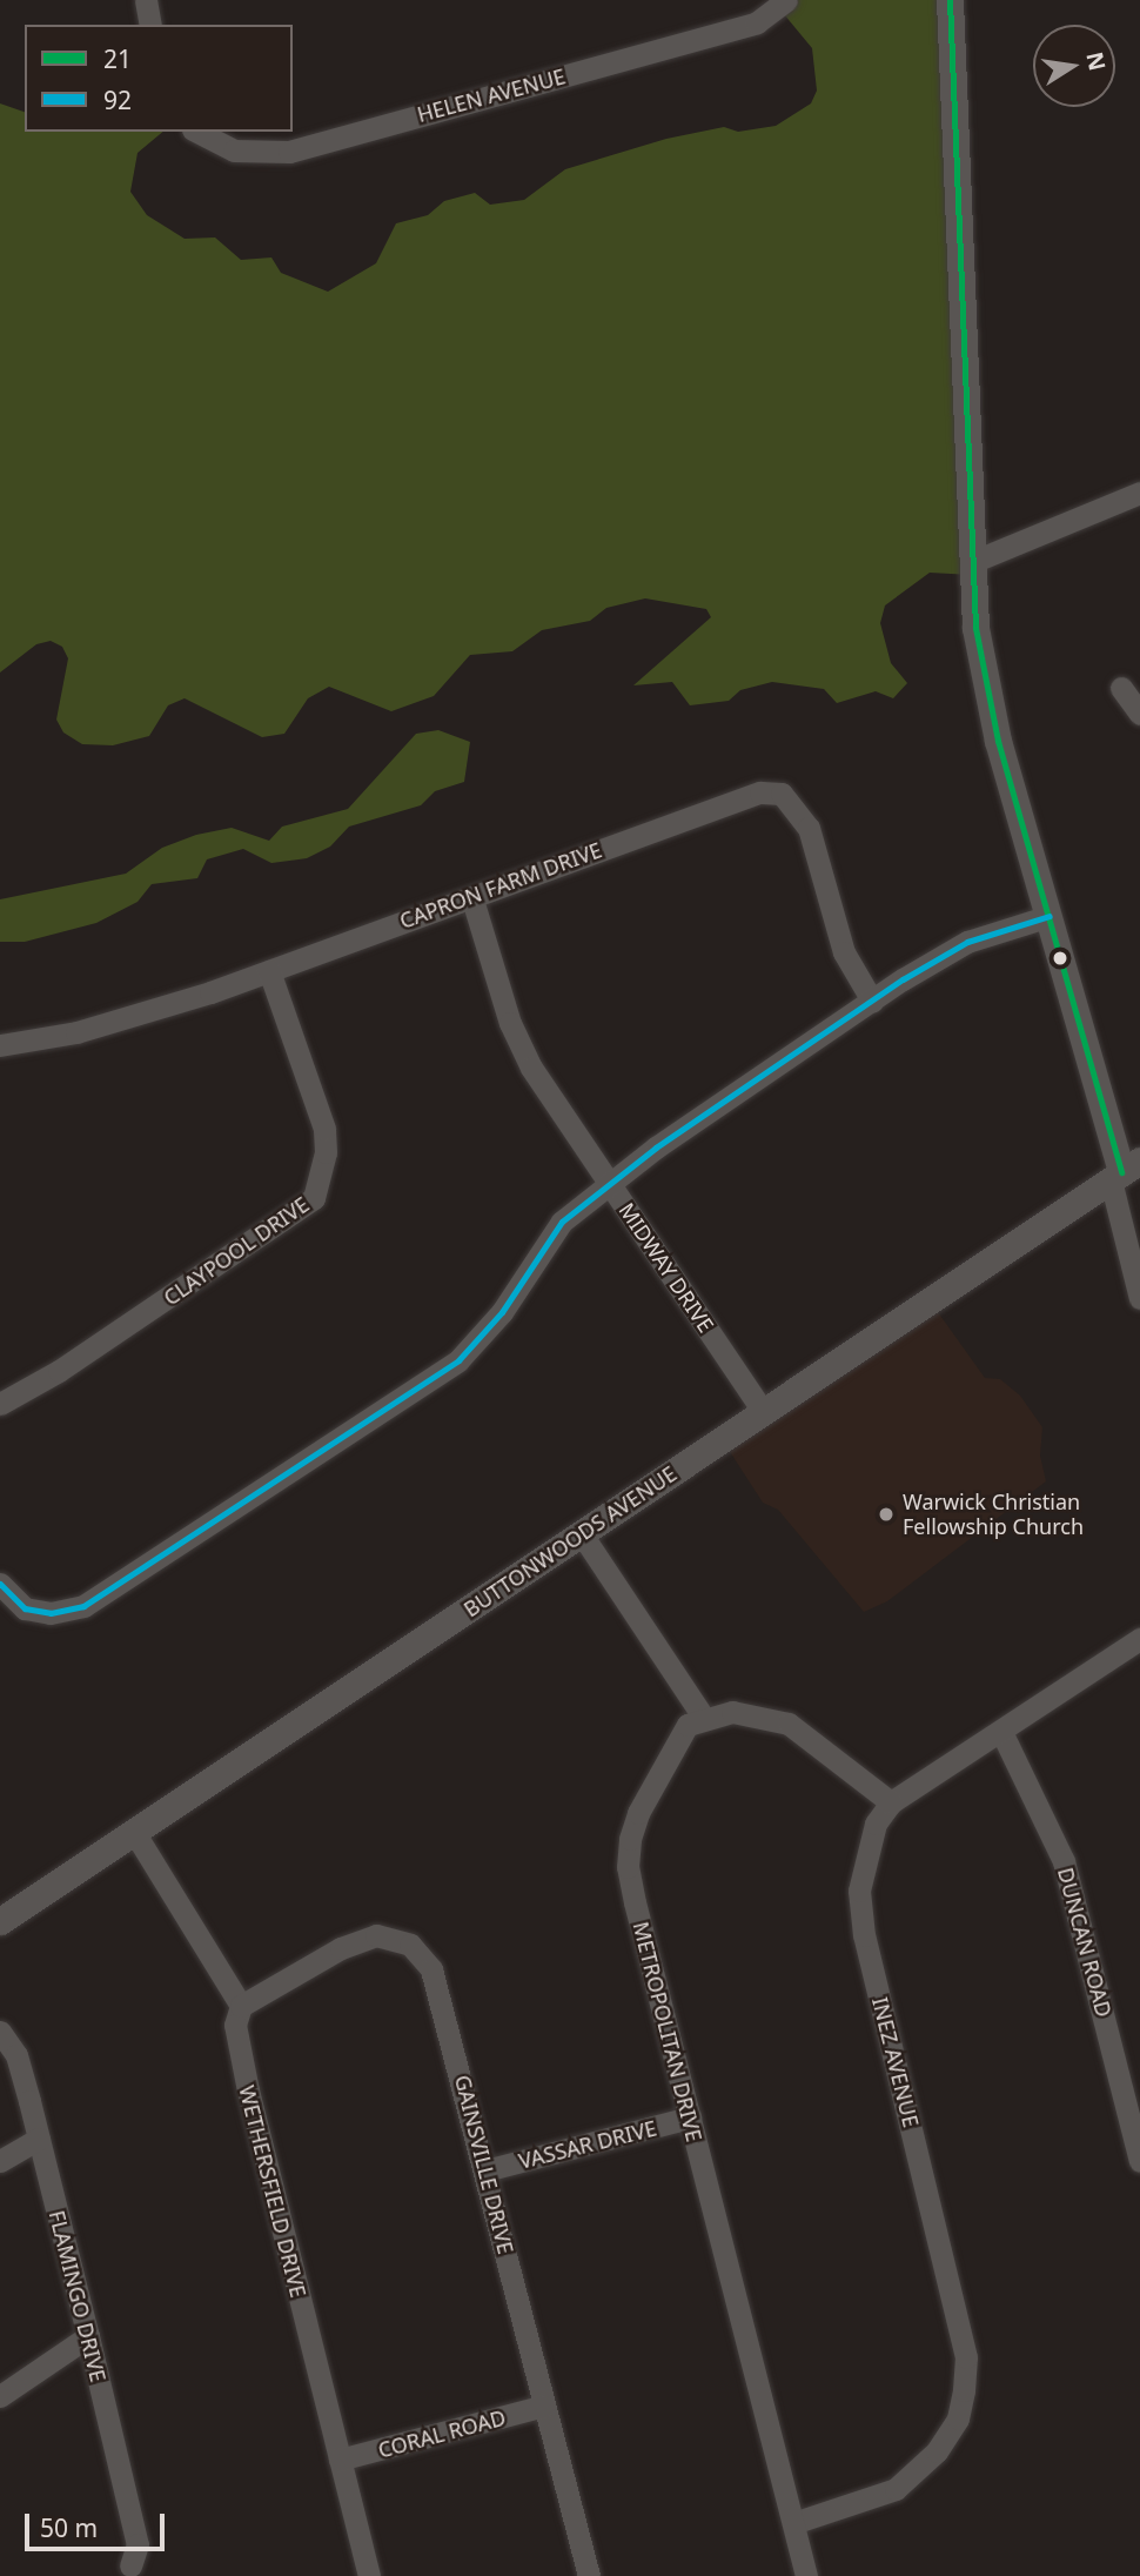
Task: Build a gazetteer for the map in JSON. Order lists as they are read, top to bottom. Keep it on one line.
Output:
{"streets":{"street":["HELEN AVENUE","CAPRON FARM DRIVE","CLAYPOOL DRIVE","MIDWAY DRIVE","BUTTONWOODS AVENUE","DUNCAN ROAD","METROPOLITAN DRIVE","INEZ AVENUE","VASSAR DRIVE","GAINSVILLE DRIVE","WETHERSFIELD DRIVE","FLAMINGO DRIVE","CORAL ROAD"]},"crossings":[["CAPRON FARM DRIVE","CLAYPOOL DRIVE"],["CAPRON FARM DRIVE","MIDWAY DRIVE"],["MIDWAY DRIVE","BUTTONWOODS AVENUE"],["DUNCAN ROAD","INEZ AVENUE"],["METROPOLITAN DRIVE","INEZ AVENUE"],["METROPOLITAN DRIVE","VASSAR DRIVE"],["VASSAR DRIVE","GAINSVILLE DRIVE"],["GAINSVILLE DRIVE","WETHERSFIELD DRIVE"],["GAINSVILLE DRIVE","CORAL ROAD"],["WETHERSFIELD DRIVE","CORAL ROAD"]],"places":["Warwick Christian Fellowship Church"],"lines":["transit line 21","transit line 92"],"legend":["21","92"],"scale_bar":"50 m","north":"right"}
